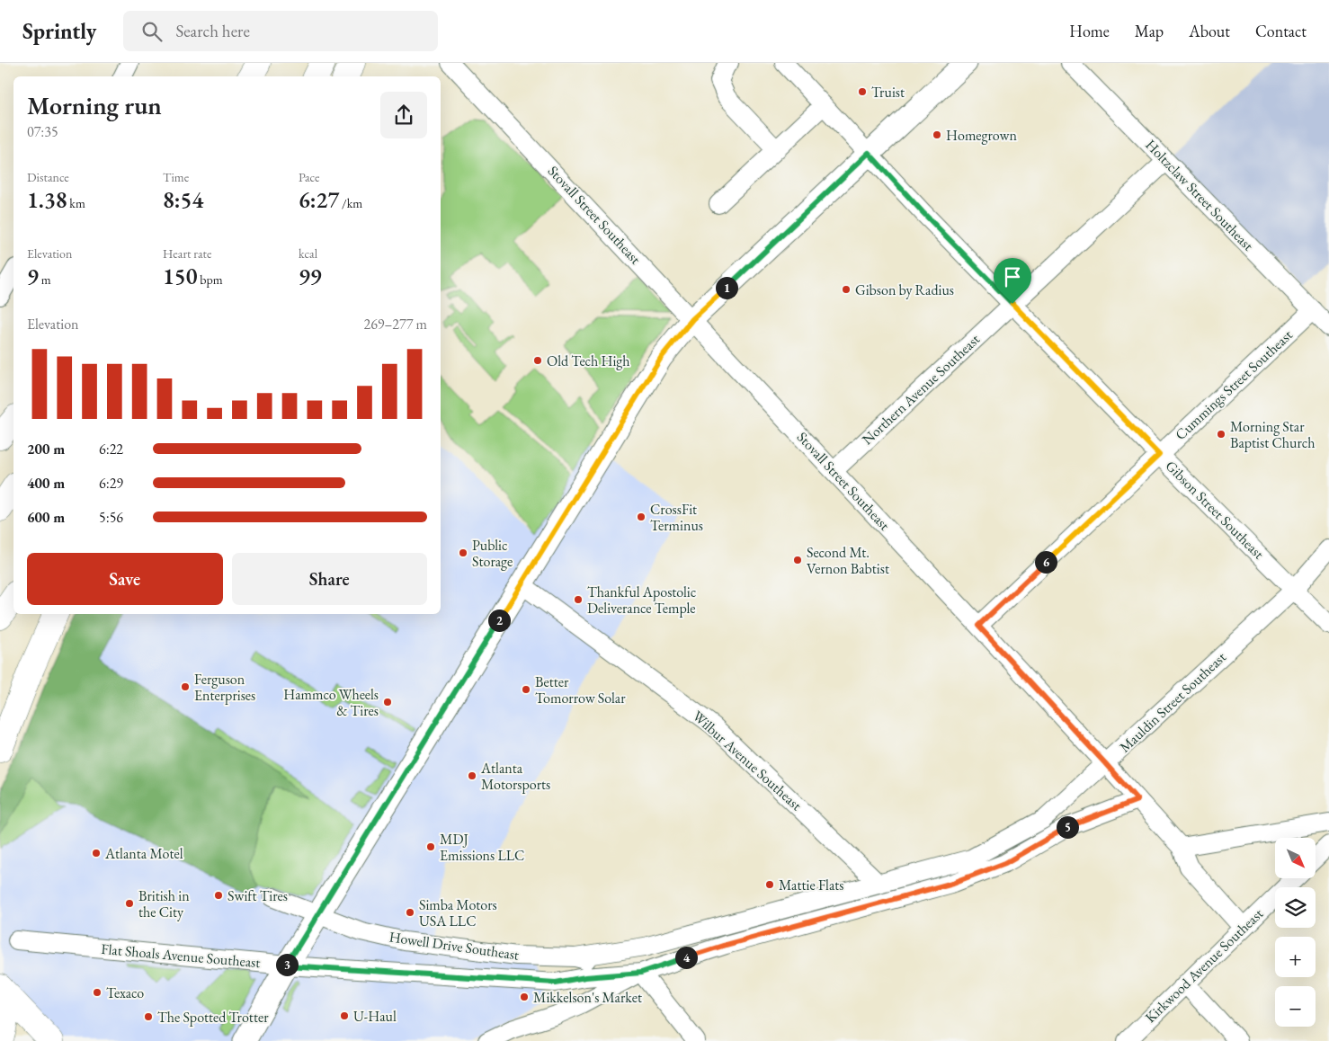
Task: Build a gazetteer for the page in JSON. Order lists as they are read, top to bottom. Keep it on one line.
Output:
{"streets":{"street":["Holtzclaw Street Southeast","Stovall Street Southeast","Cummings Street Southeast","Northern Avenue Southeast","Gibson Street Southeast","Mauldin Street Southeast","Wilbur Avenue Southeast","Howell Drive Southeast","Flat Shoals Avenue Southeast","Kirkwood Avenue Southeast"]},"crossings":[["Holtzclaw Street Southeast","Cummings Street Southeast"],["Holtzclaw Street Southeast","Northern Avenue Southeast"],["Stovall Street Southeast","Cummings Street Southeast"],["Stovall Street Southeast","Northern Avenue Southeast"],["Stovall Street Southeast","Mauldin Street Southeast"],["Stovall Street Southeast","Flat Shoals Avenue Southeast"],["Stovall Street Southeast","Kirkwood Avenue Southeast"],["Cummings Street Southeast","Gibson Street Southeast"],["Northern Avenue Southeast","Gibson Street Southeast"],["Gibson Street Southeast","Mauldin Street Southeast"],["Mauldin Street Southeast","Wilbur Avenue Southeast"],["Mauldin Street Southeast","Flat Shoals Avenue Southeast"],["Howell Drive Southeast","Flat Shoals Avenue Southeast"]],"places":["Truist","Homegrown","Gibson by Radius","Old Tech High","Morning Star Baptist Church","CrossFit Terminus","Public Storage","Second Mt. Vernon Babtist","Thankful Apostolic Deliverance Temple","Ferguson Enterprises","Better Tomorrow Solar","Hammco Wheels & Tires","Atlanta Motorsports","MDJ Emissions LLC","Atlanta Motel","Mattie Flats","Swift Tires","British in the City","Simba Motors USA LLC","Texaco","Mikkelson's Market","U-Haul","The Spotted Trotter"],"north":"bottom right","page":{"header":"Sprintly","search":"Search here","nav":["Home","Map","About","Contact"],"heading":["Morning run","07:35"],"stats":[["Distance","1.38 km"],["Time","8:54"],["Pace","6:27 /km"],["Elevation","9 m"],["Heart rate","150 bpm"],["kcal","99"]],"pins":["1","6","2","5","4","3"],"chart":["Elevation","269–277 m"],"list":[{"name":"200 m","note":"6:22"},{"name":"400 m","note":"6:29"},{"name":"600 m","note":"5:56"}],"buttons":["Save","Share"],"map_buttons":["+","−"]}}
